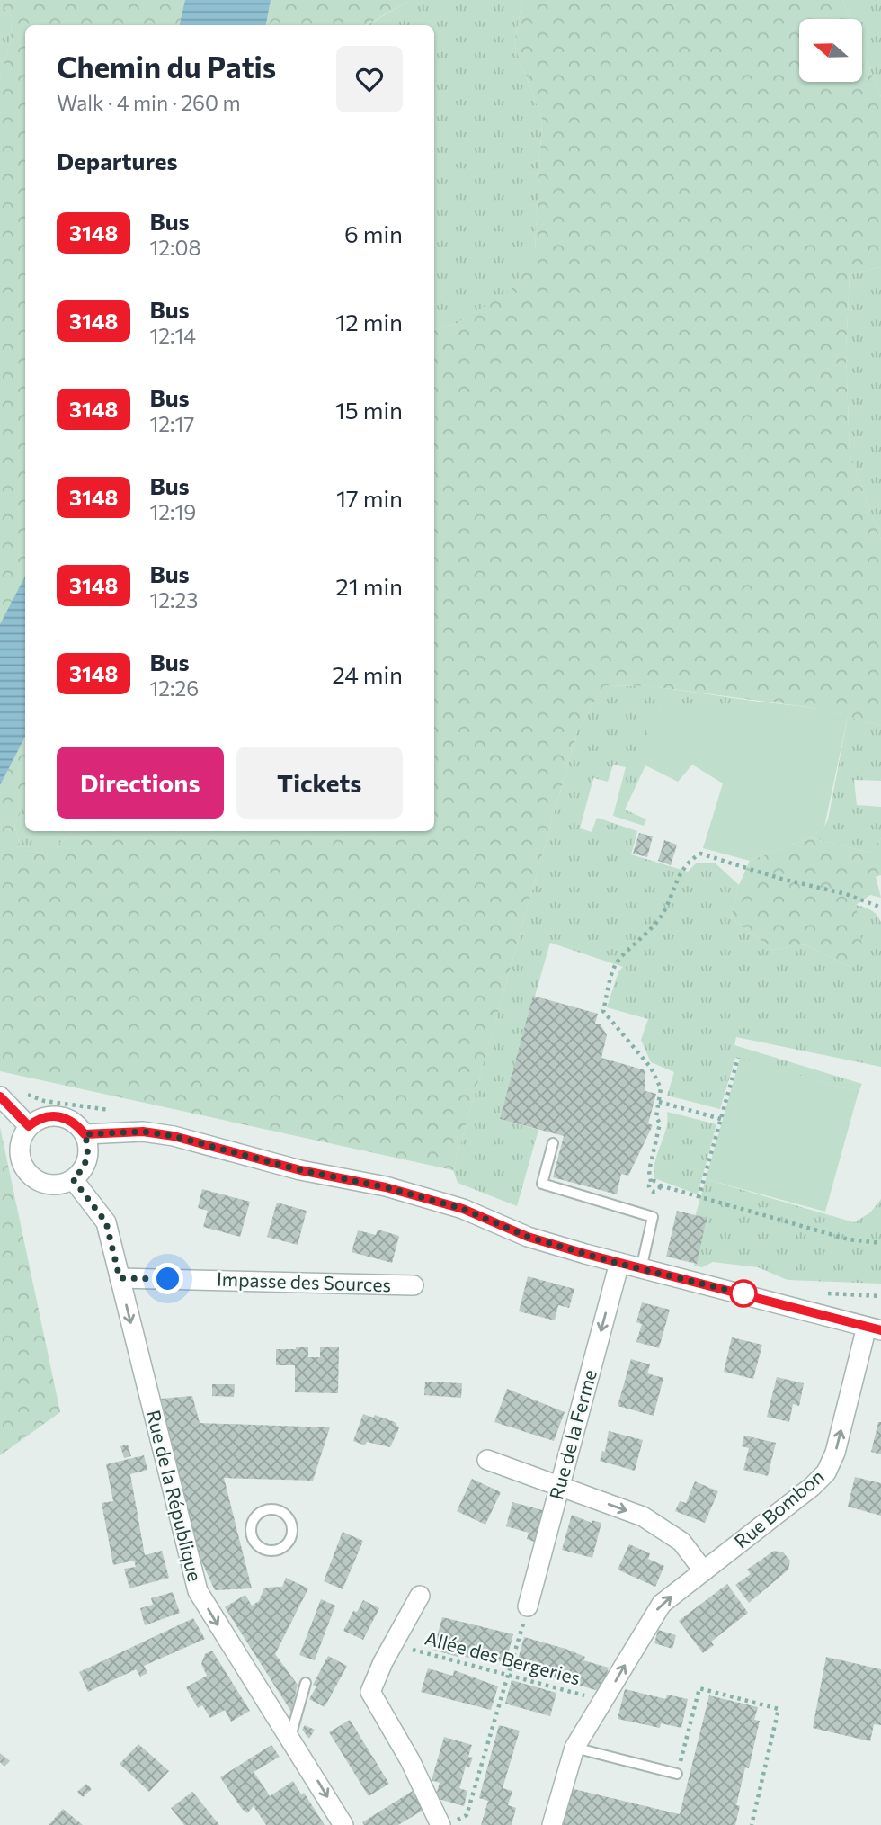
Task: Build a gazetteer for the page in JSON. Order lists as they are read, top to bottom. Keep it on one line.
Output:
{"streets":{"street":["Impasse des Sources","Rue de la Ferme","Rue de la République","Rue Bombon"],"path":["Allée des Bergeries"]},"crossings":[["Impasse des Sources","Rue de la République"],["Rue Bombon","Allée des Bergeries"]],"one_way":["Rue de la Ferme","Rue de la République","Rue Bombon"],"lines":["bus line 3148"],"north":"left","page":{"heading":[["Chemin du Patis","Walk · 4 min · 260 m"],"Departures"],"list":[{"mark":"3148","name":"Bus","note":"12:08","value":"6 min"},{"mark":"3148","name":"Bus","note":"12:14","value":"12 min"},{"mark":"3148","name":"Bus","note":"12:17","value":"15 min"},{"mark":"3148","name":"Bus","note":"12:19","value":"17 min"},{"mark":"3148","name":"Bus","note":"12:23","value":"21 min"},{"mark":"3148","name":"Bus","note":"12:26","value":"24 min"}],"buttons":["Directions","Tickets"]}}
